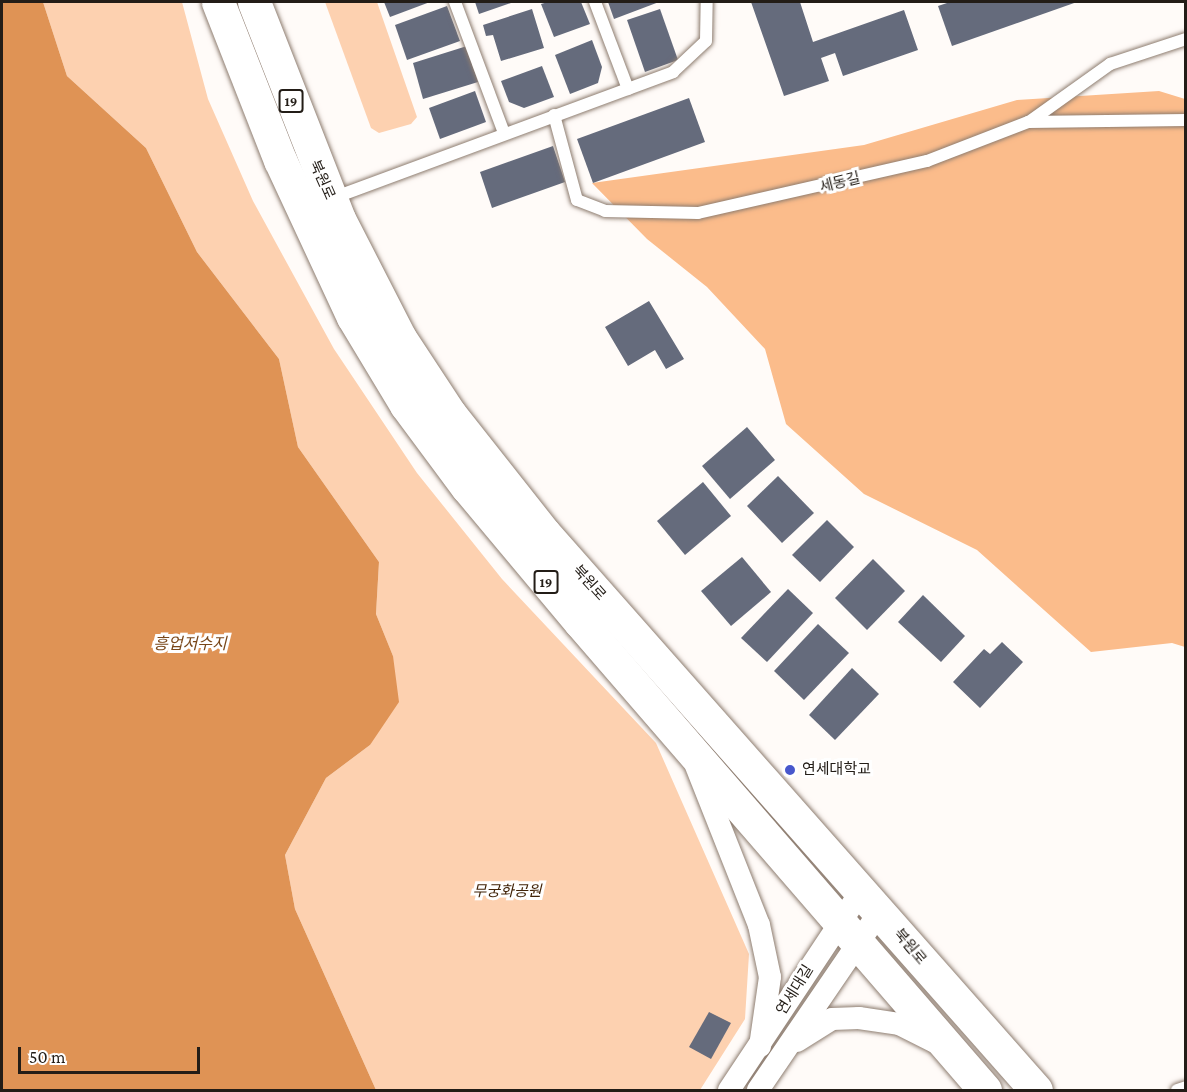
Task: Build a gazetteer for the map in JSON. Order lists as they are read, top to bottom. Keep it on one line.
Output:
{"streets":{"main road":["19","북원로"],"street":["연세대길"],"lane":["세동길"]},"crossings":[["북원로","연세대길"]],"water":["흥업저수지"],"parks":["무궁화공원"],"places":["연세대학교"],"scale_bar":"50 m"}
